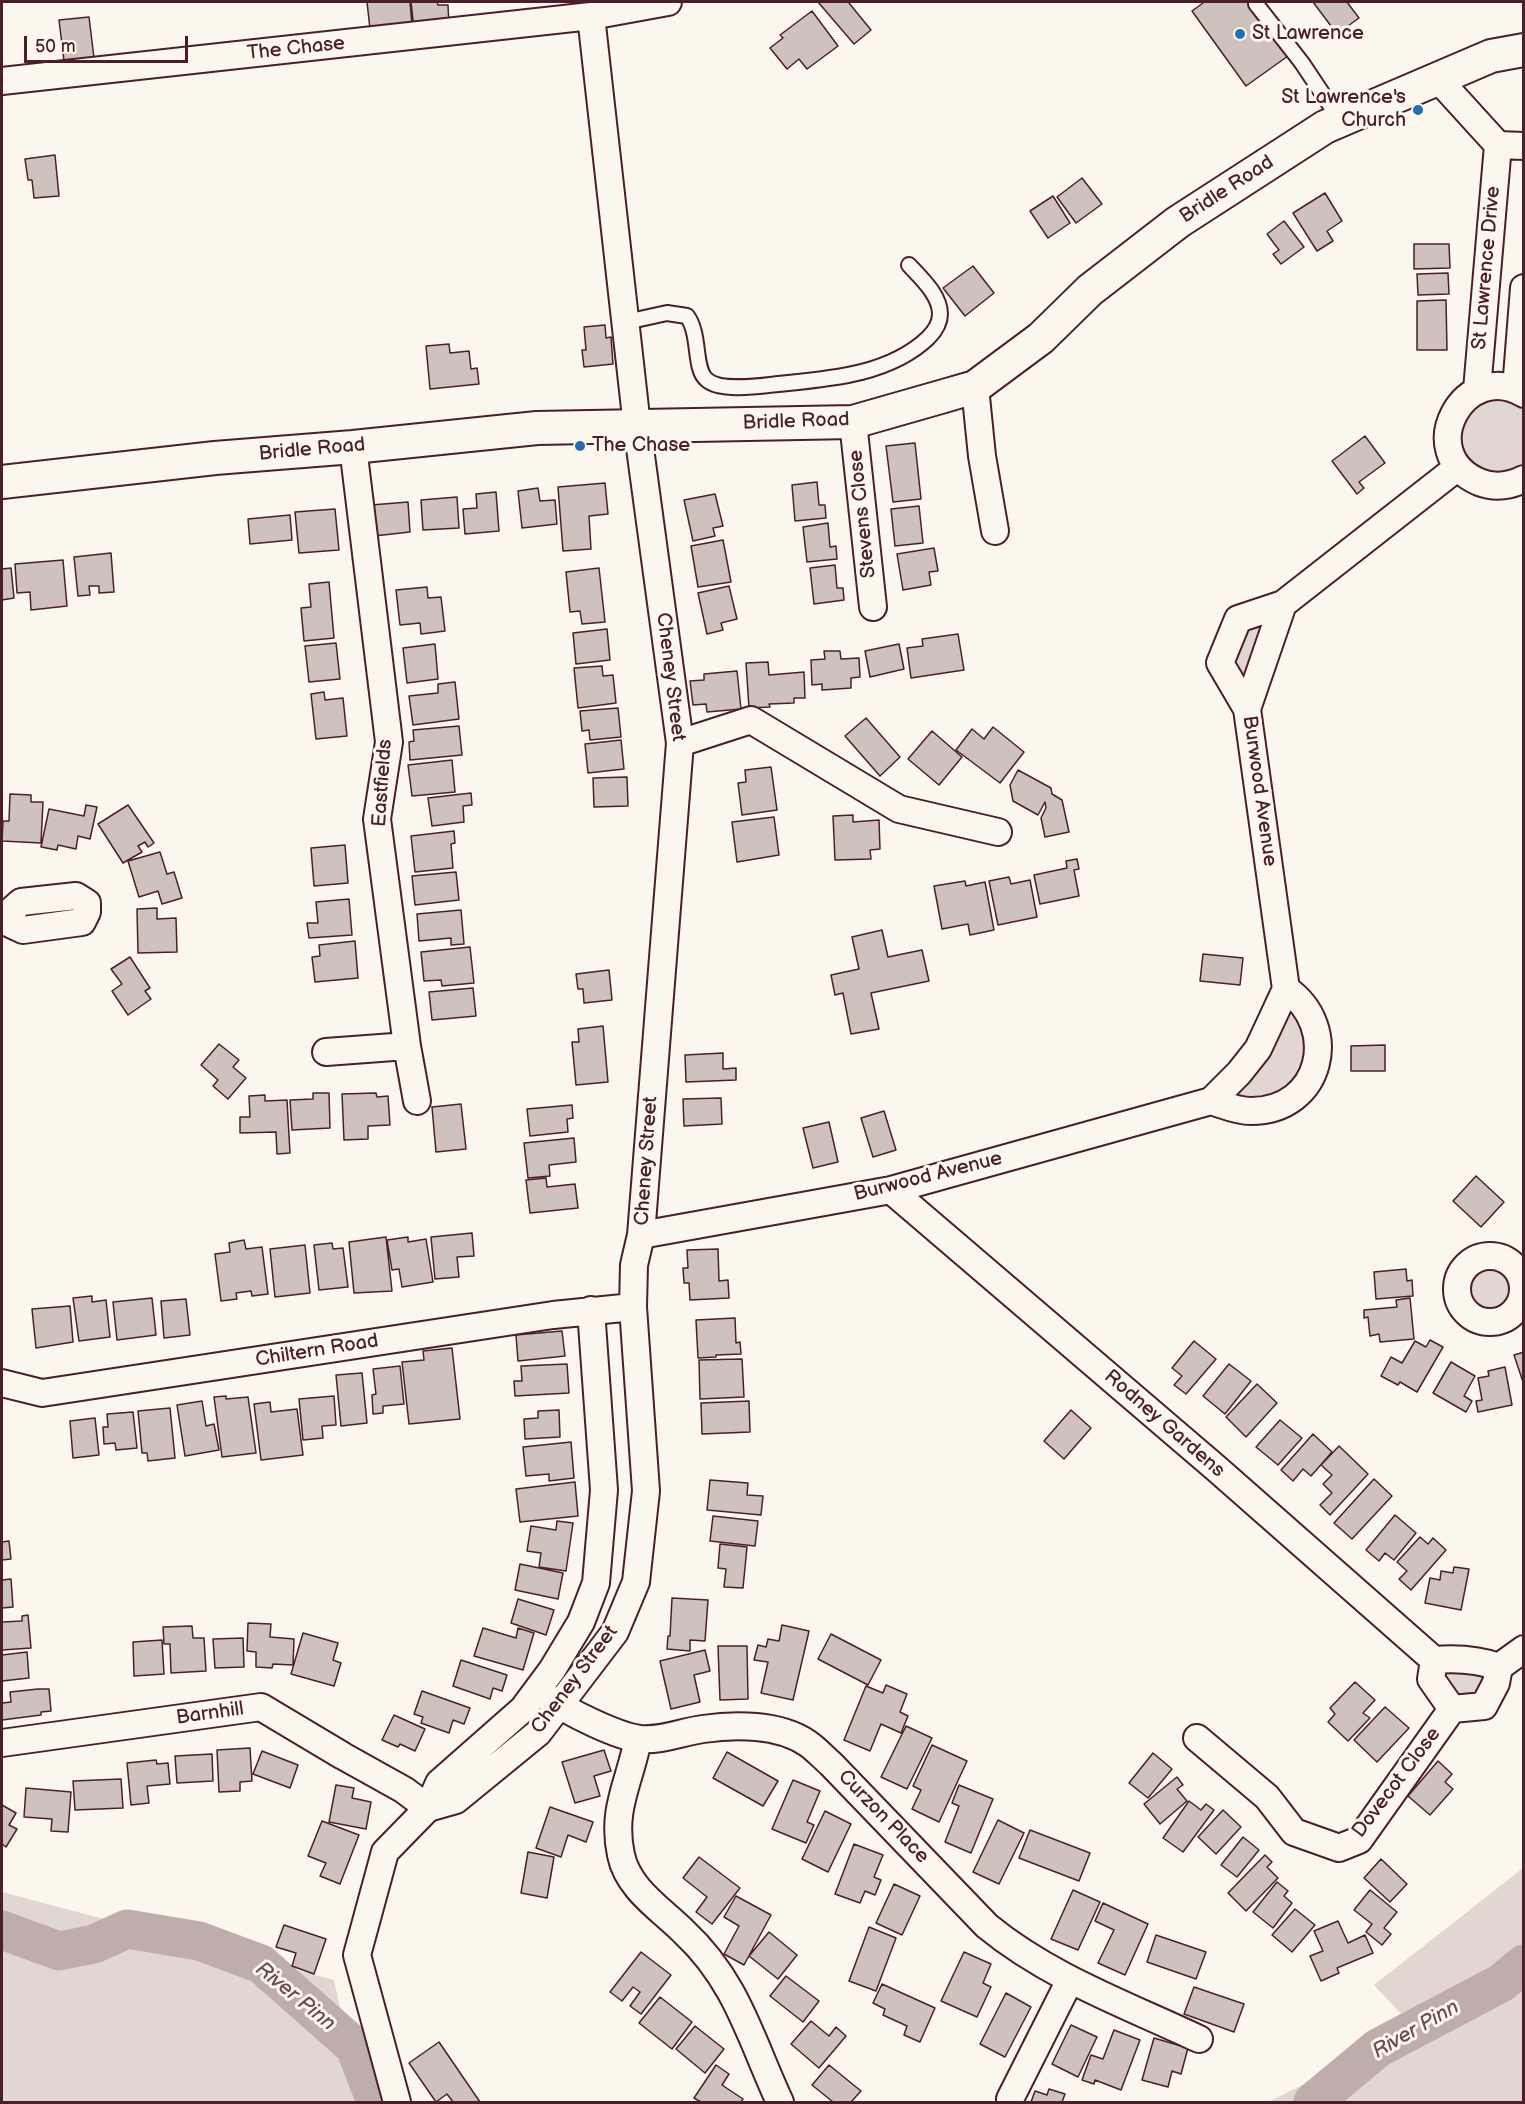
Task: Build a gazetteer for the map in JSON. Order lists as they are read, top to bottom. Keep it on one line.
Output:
{"streets":{"street":["The Chase","Bridle Road","St Lawrence Drive","Stevens Close","Cheney Street","Eastfields","Burwood Avenue","Chiltern Road","Rodney Gardens","Barnhill","Dovecot Close","Curzon Place"]},"crossings":[["Bridle Road","Stevens Close"],["Bridle Road","Cheney Street"],["Bridle Road","Eastfields"],["Cheney Street","Burwood Avenue"],["Cheney Street","Chiltern Road"],["Cheney Street","Barnhill"],["Cheney Street","Curzon Place"],["Burwood Avenue","Rodney Gardens"]],"water":["River Pinn"],"places":["St Lawrence","St Lawrence's Church","The Chase"],"scale_bar":"50 m"}
